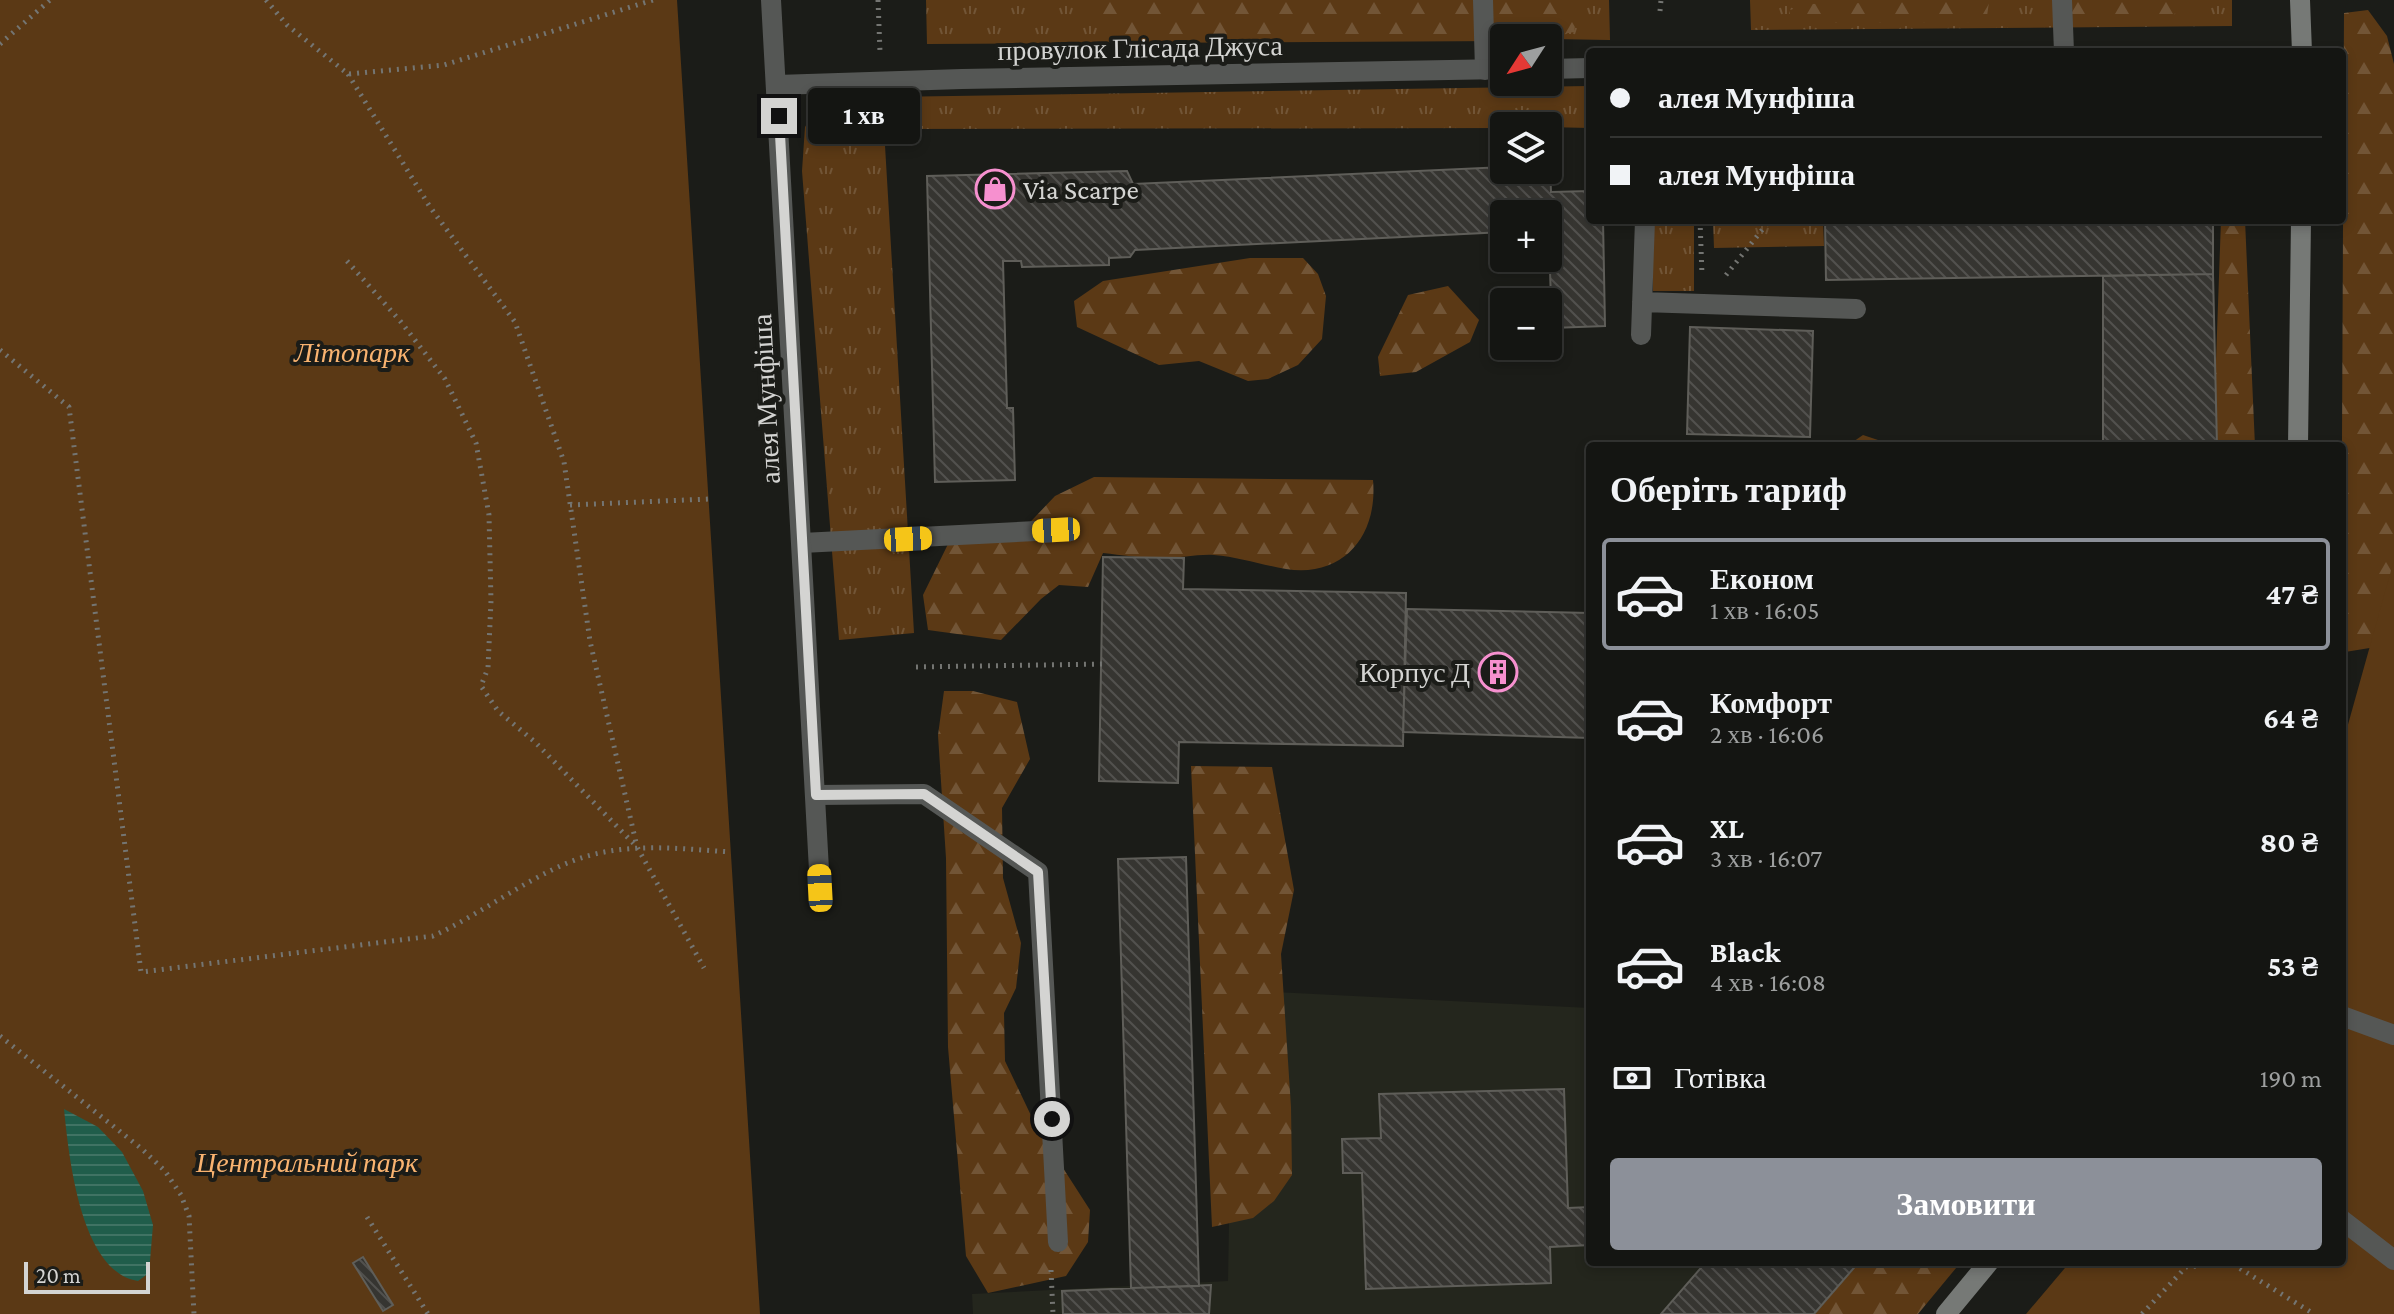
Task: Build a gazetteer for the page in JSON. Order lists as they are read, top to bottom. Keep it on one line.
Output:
{"streets":{"street":["провулок Глісада Джуса","алея Мунфіша"]},"crossings":[["провулок Глісада Джуса","алея Мунфіша"]],"parks":["Літопарк","Центральний парк"],"places":{"shop":["Via Scarpe"],"building":["Корпус Д"]},"scale_bar":"20 m","north":"bottom left","page":{"map_buttons":["+","−"],"banner":["алея Мунфіша","алея Мунфіша"],"bubble":"1 хв","heading":"Оберіть тариф","list":[{"name":"Економ","note":"1 хв · 16:05","value":"47 ₴"},{"name":"Комфорт","note":"2 хв · 16:06","value":"64 ₴"},{"name":"XL","note":"3 хв · 16:07","value":"80 ₴"},{"name":"Black","note":"4 хв · 16:08","value":"53 ₴"}],"pay":["Готівка","190 m"],"buttons":"Замовити","scale":"20 m"}}
